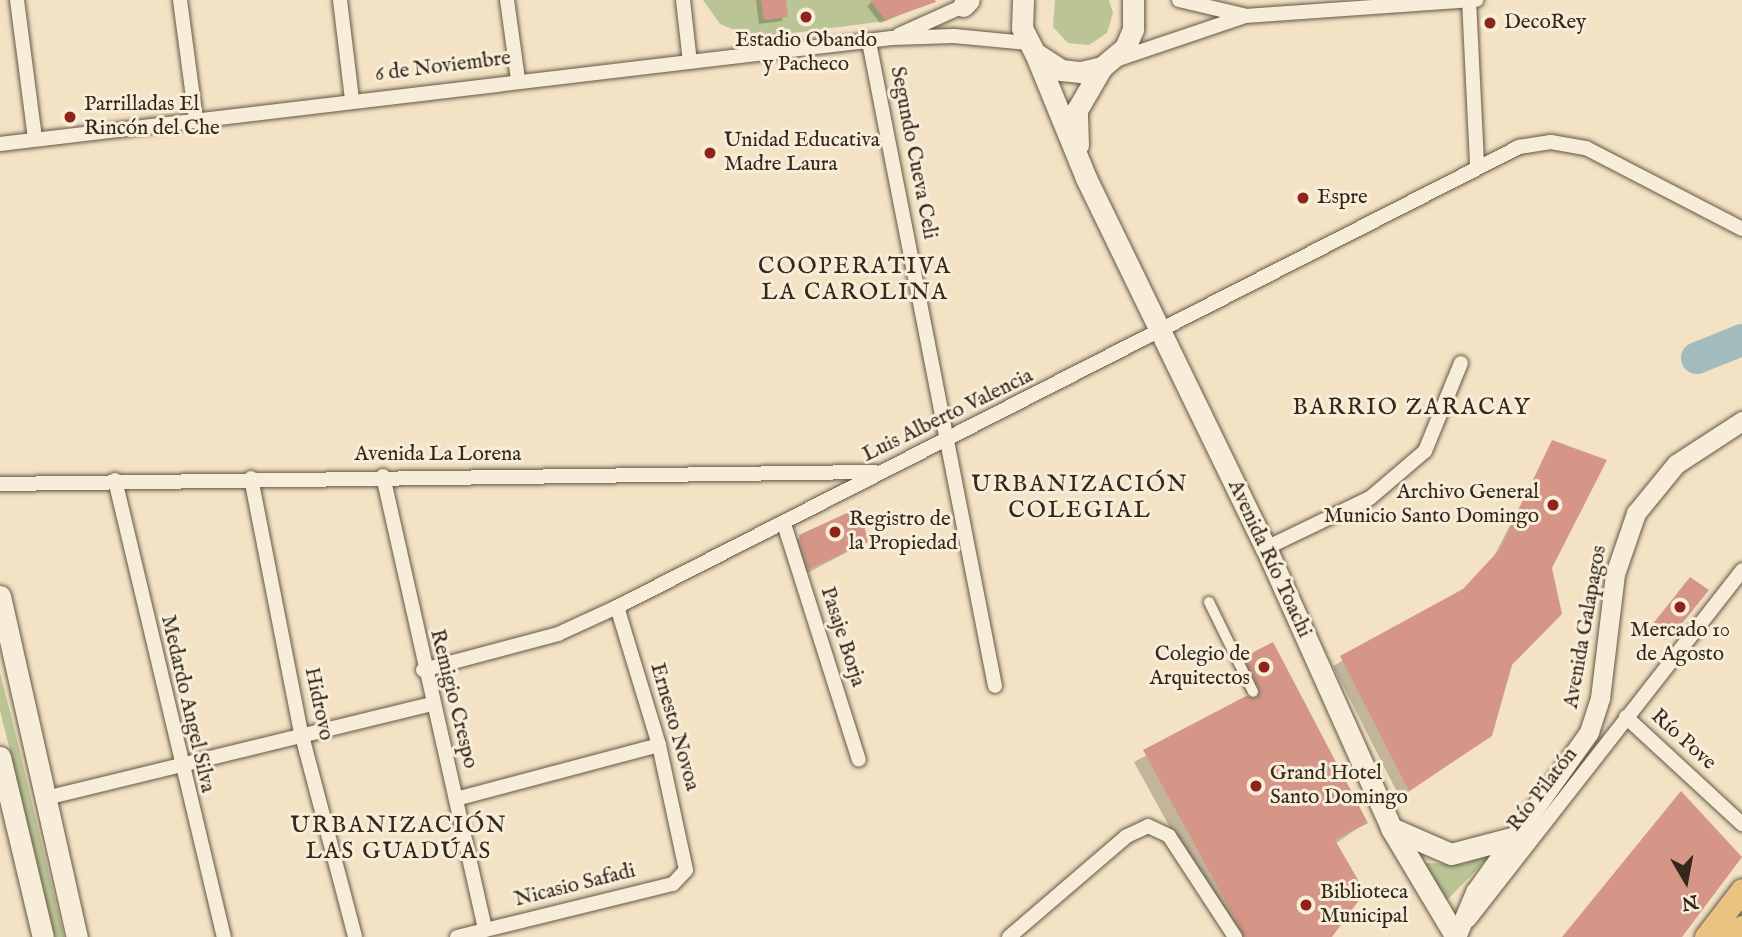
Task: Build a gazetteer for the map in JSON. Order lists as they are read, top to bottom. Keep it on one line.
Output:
{"streets":{"main road":["Avenida Río Toachi"],"street":["6 de Noviembre","Segundo Cueva Celi","Luis Alberto Valencia","Avenida La Lorena","Avenida Galapagos","Pasaje Borja","Remigio Crespo","Medardo Angel Silva","Hidrovo","Ernesto Novoa","Río Pove","Río Pilatón","Nicasio Safadi"]},"crossings":[["6 de Noviembre","Segundo Cueva Celi"],["6 de Noviembre","Avenida Río Toachi"],["Segundo Cueva Celi","Luis Alberto Valencia"],["Luis Alberto Valencia","Avenida La Lorena"],["Luis Alberto Valencia","Avenida Río Toachi"],["Luis Alberto Valencia","Pasaje Borja"],["Luis Alberto Valencia","Remigio Crespo"],["Luis Alberto Valencia","Ernesto Novoa"],["Avenida La Lorena","Remigio Crespo"],["Avenida La Lorena","Medardo Angel Silva"],["Avenida La Lorena","Hidrovo"],["Avenida Río Toachi","Avenida Galapagos"],["Avenida Río Toachi","Río Pilatón"],["Avenida Galapagos","Río Pilatón"],["Remigio Crespo","Nicasio Safadi"],["Ernesto Novoa","Nicasio Safadi"],["Río Pove","Río Pilatón"]],"districts":["COOPERATIVA LA CAROLINA","BARRIO ZARACAY","URBANIZACIÓN COLEGIAL","URBANIZACIÓN LAS GUADÚAS"],"places":["Estadio Obando y Pacheco","DecoRey","Parrilladas El Rincón del Che","Unidad Educativa Madre Laura","Espre","Archivo General Municio Santo Domingo","Registro de la Propiedad","Mercado 10 de Agosto","Colegio de Arquitectos","Grand Hotel Santo Domingo","Biblioteca Municipal"],"north":"bottom"}
